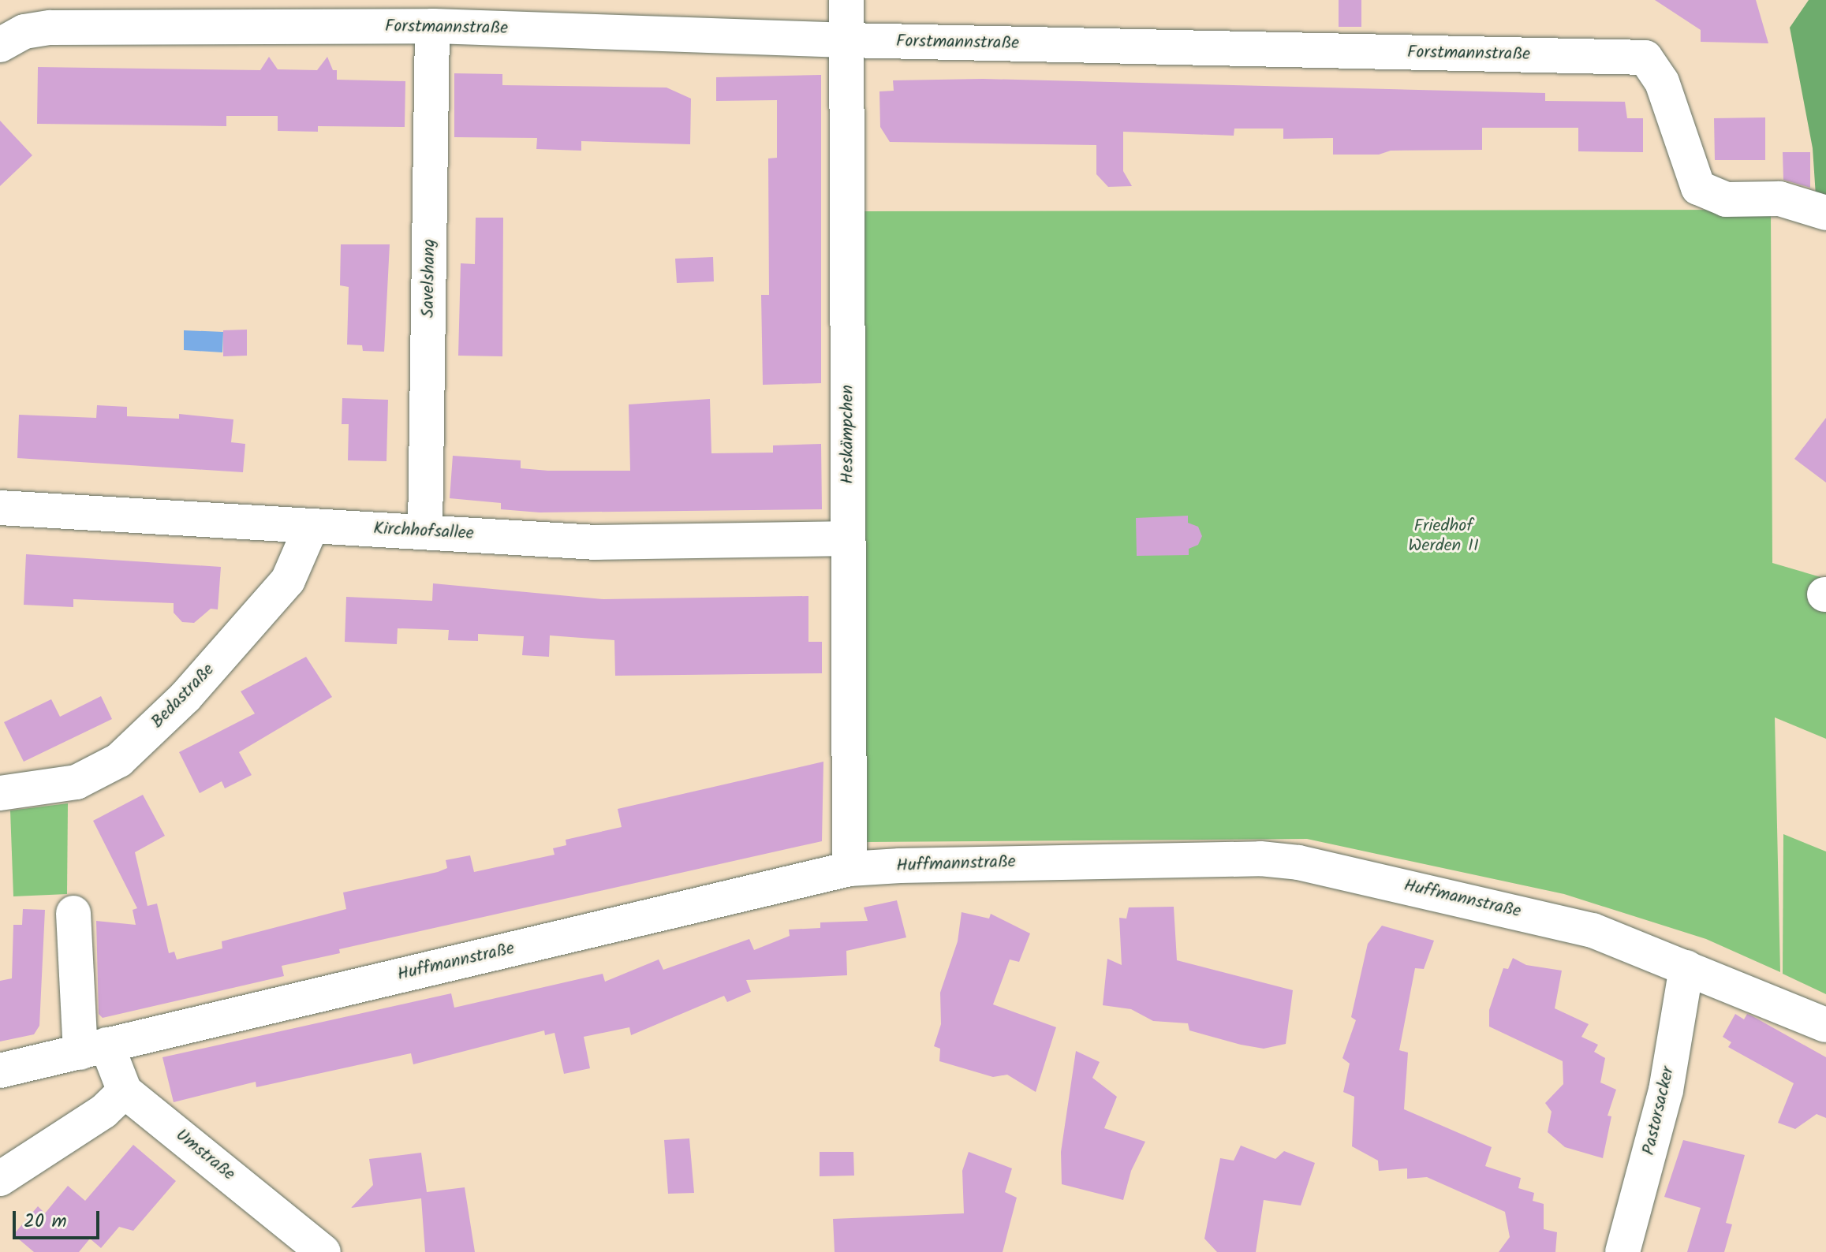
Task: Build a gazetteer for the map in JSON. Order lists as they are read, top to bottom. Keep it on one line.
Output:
{"streets":{"street":["Forstmannstraße","Savelshang","Heskämpchen","Kirchhofsallee","Bedastraße","Huffmannstraße","Pastorsacker","Umstraße"]},"crossings":[["Forstmannstraße","Savelshang"],["Forstmannstraße","Heskämpchen"],["Savelshang","Kirchhofsallee"],["Heskämpchen","Kirchhofsallee"],["Heskämpchen","Huffmannstraße"],["Kirchhofsallee","Bedastraße"],["Huffmannstraße","Pastorsacker"],["Huffmannstraße","Umstraße"]],"parks":["Friedhof Werden II"],"scale_bar":"20 m"}
